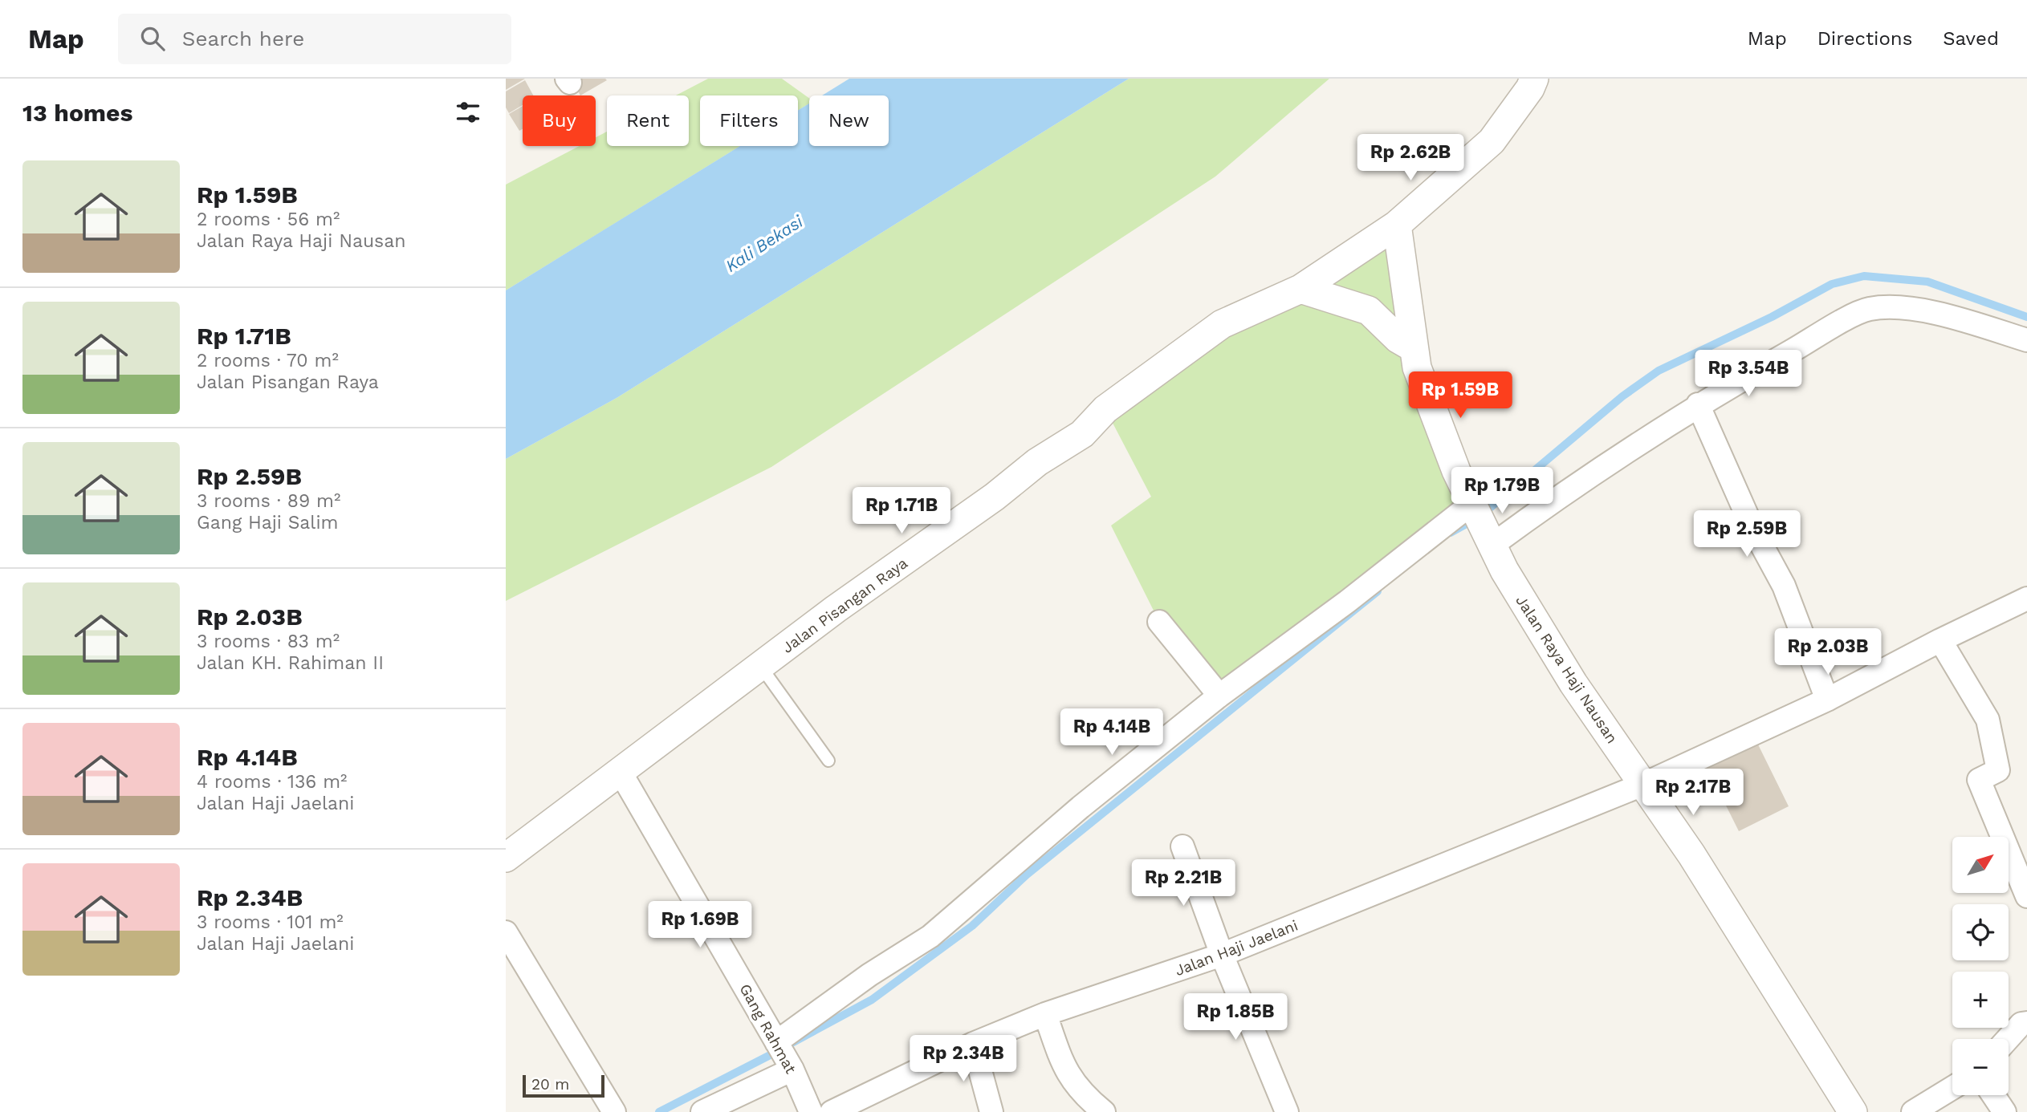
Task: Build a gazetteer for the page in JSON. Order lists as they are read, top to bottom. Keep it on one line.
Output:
{"streets":{"street":["Jalan Pisangan Raya","Jalan Raya Haji Nausan","Jalan Haji Jaelani","Gang Rahmat"]},"crossings":[["Jalan Pisangan Raya","Jalan Raya Haji Nausan"],["Jalan Pisangan Raya","Gang Rahmat"],["Jalan Raya Haji Nausan","Jalan Haji Jaelani"]],"water":["Kali Bekasi"],"scale_bar":"20 m","north":"top right","page":{"header":"Map","search":"Search here","nav":["Map","Directions","Saved"],"heading":"13 homes","chip":["Buy","Rent","Filters","New"],"price":["Rp 2.62B","Rp 3.54B","Rp 1.59B","Rp 1.79B","Rp 1.71B","Rp 2.59B","Rp 2.03B","Rp 4.14B","Rp 2.17B","Rp 2.21B","Rp 1.69B","Rp 1.85B","Rp 2.34B"],"list":[{"name":"Rp 1.59B","note":"2 rooms · 56 m² · Jalan Raya Haji Nausan"},{"name":"Rp 1.71B","note":"2 rooms · 70 m² · Jalan Pisangan Raya"},{"name":"Rp 2.59B","note":"3 rooms · 89 m² · Gang Haji Salim"},{"name":"Rp 2.03B","note":"3 rooms · 83 m² · Jalan KH. Rahiman II"},{"name":"Rp 4.14B","note":"4 rooms · 136 m² · Jalan Haji Jaelani"},{"name":"Rp 2.34B","note":"3 rooms · 101 m² · Jalan Haji Jaelani"}],"map_buttons":["+","−"],"scale":"20 m"}}
